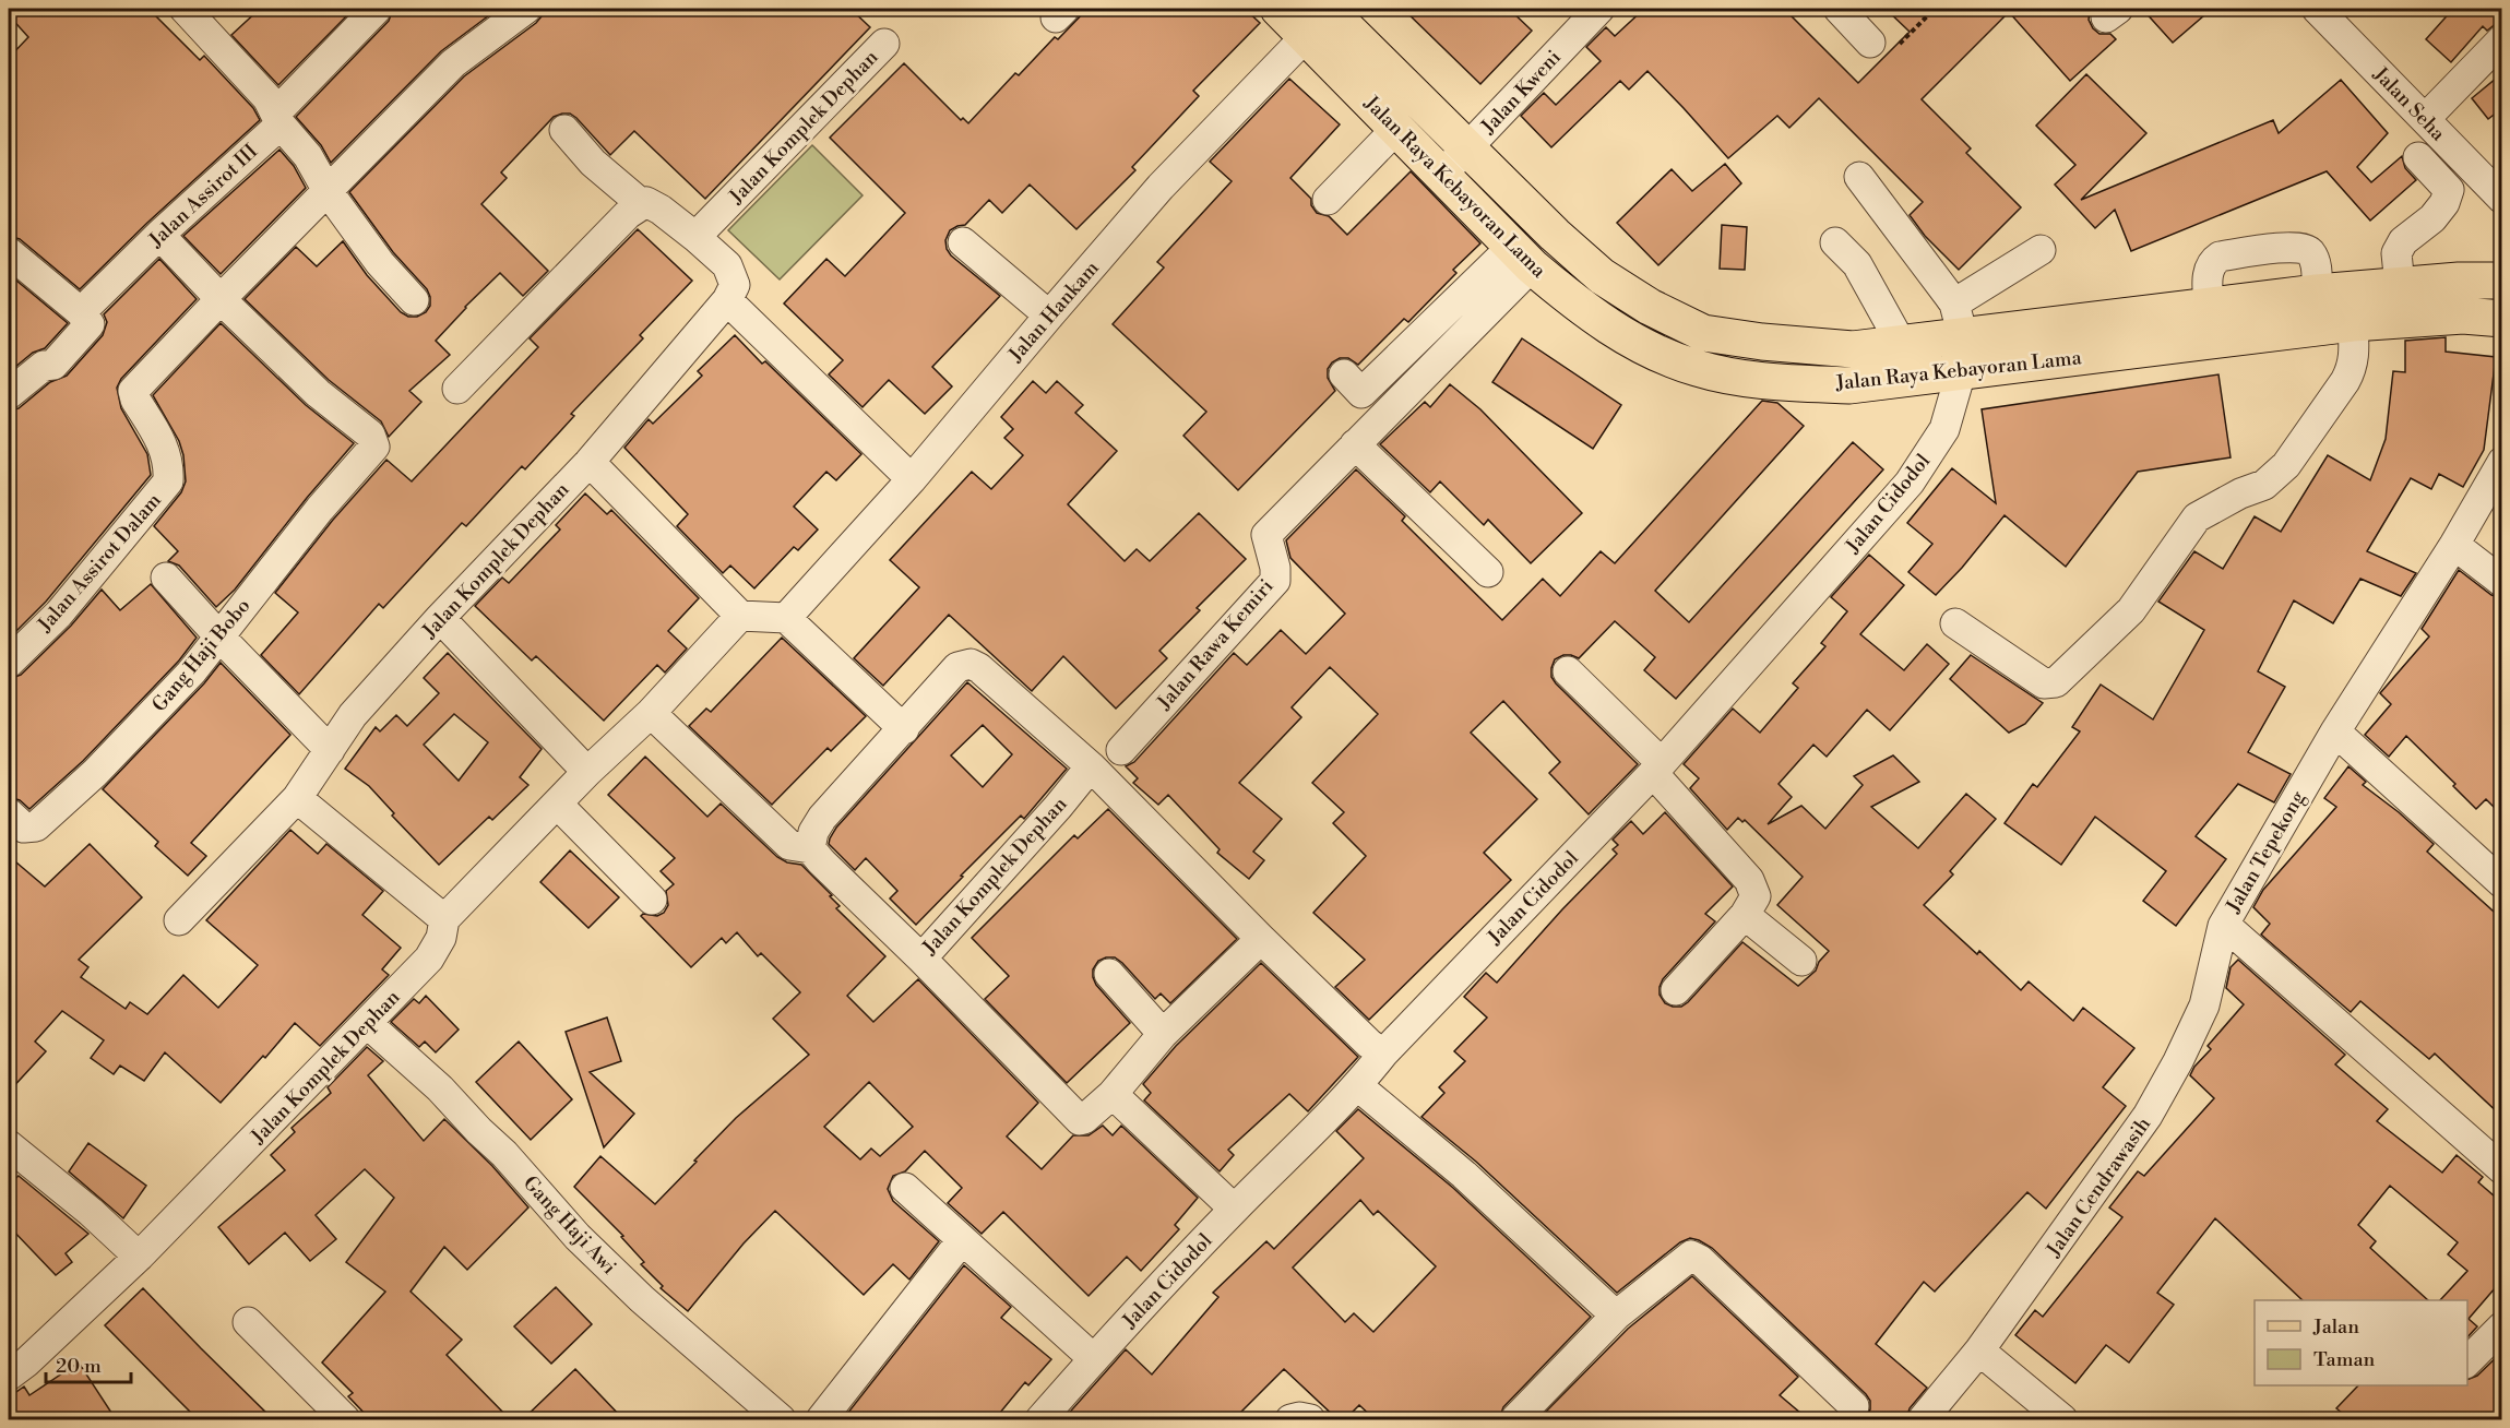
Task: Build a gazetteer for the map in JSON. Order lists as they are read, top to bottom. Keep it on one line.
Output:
{"streets":{"main road":["Jalan Raya Kebayoran Lama"],"street":["Jalan Kweni","Jalan Seha","Jalan Komplek Dephan","Jalan Assirot III","Jalan Hankam","Jalan Cidodol","Jalan Assirot Dalam","Jalan Rawa Kemiri","Gang Haji Bobo","Jalan Tepekong","Jalan Cendrawasih","Gang Haji Awi"]},"crossings":[["Jalan Kweni","Jalan Raya Kebayoran Lama"],["Jalan Komplek Dephan","Gang Haji Awi"],["Jalan Raya Kebayoran Lama","Jalan Hankam"],["Jalan Raya Kebayoran Lama","Jalan Cidodol"],["Jalan Raya Kebayoran Lama","Jalan Rawa Kemiri"],["Jalan Assirot Dalam","Gang Haji Bobo"],["Jalan Tepekong","Jalan Cendrawasih"]],"legend":["Jalan","Taman"],"scale_bar":"20 m"}
